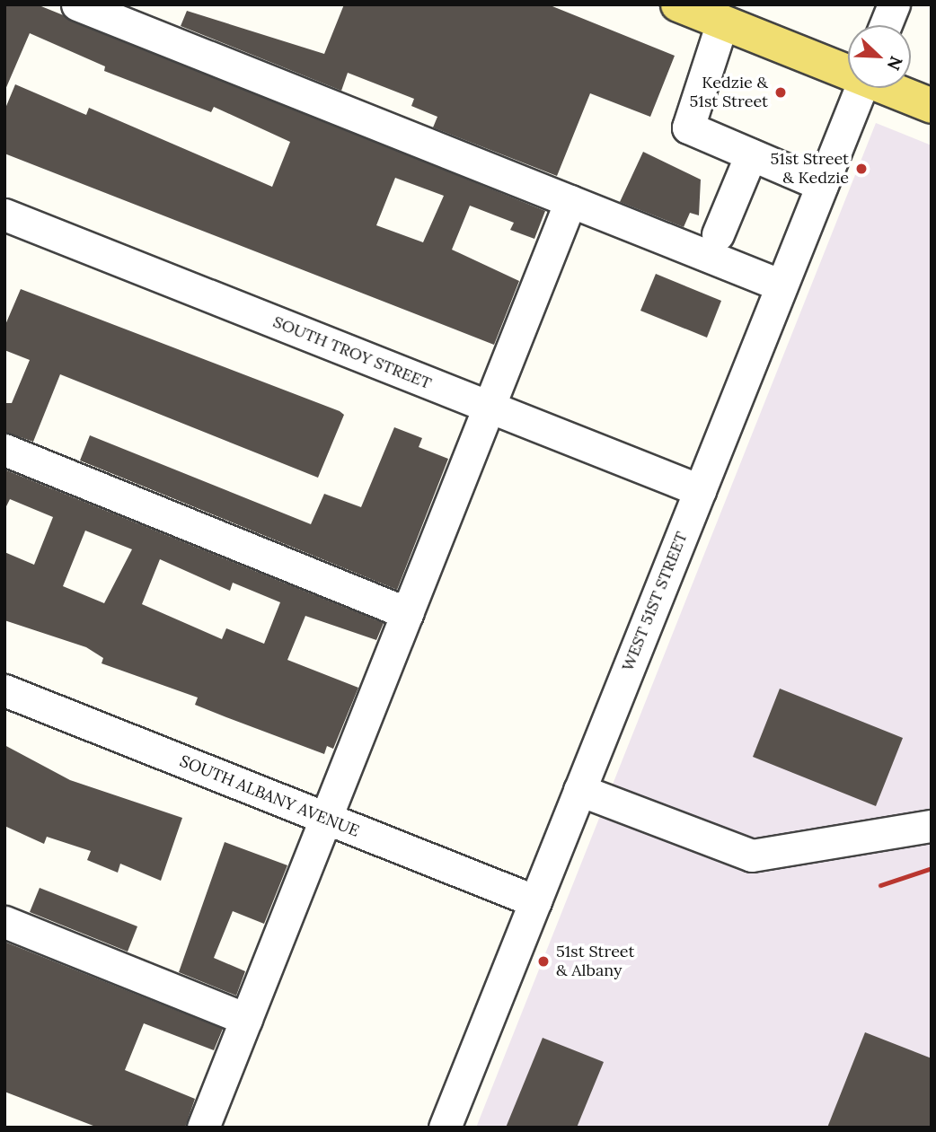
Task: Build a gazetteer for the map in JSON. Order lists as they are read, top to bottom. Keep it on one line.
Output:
{"streets":{"street":["SOUTH TROY STREET","WEST 51ST STREET","SOUTH ALBANY AVENUE"]},"crossings":[["SOUTH TROY STREET","WEST 51ST STREET"],["WEST 51ST STREET","SOUTH ALBANY AVENUE"]],"places":["Kedzie & 51st Street","51st Street & Kedzie","51st Street & Albany"],"north":"bottom right"}
